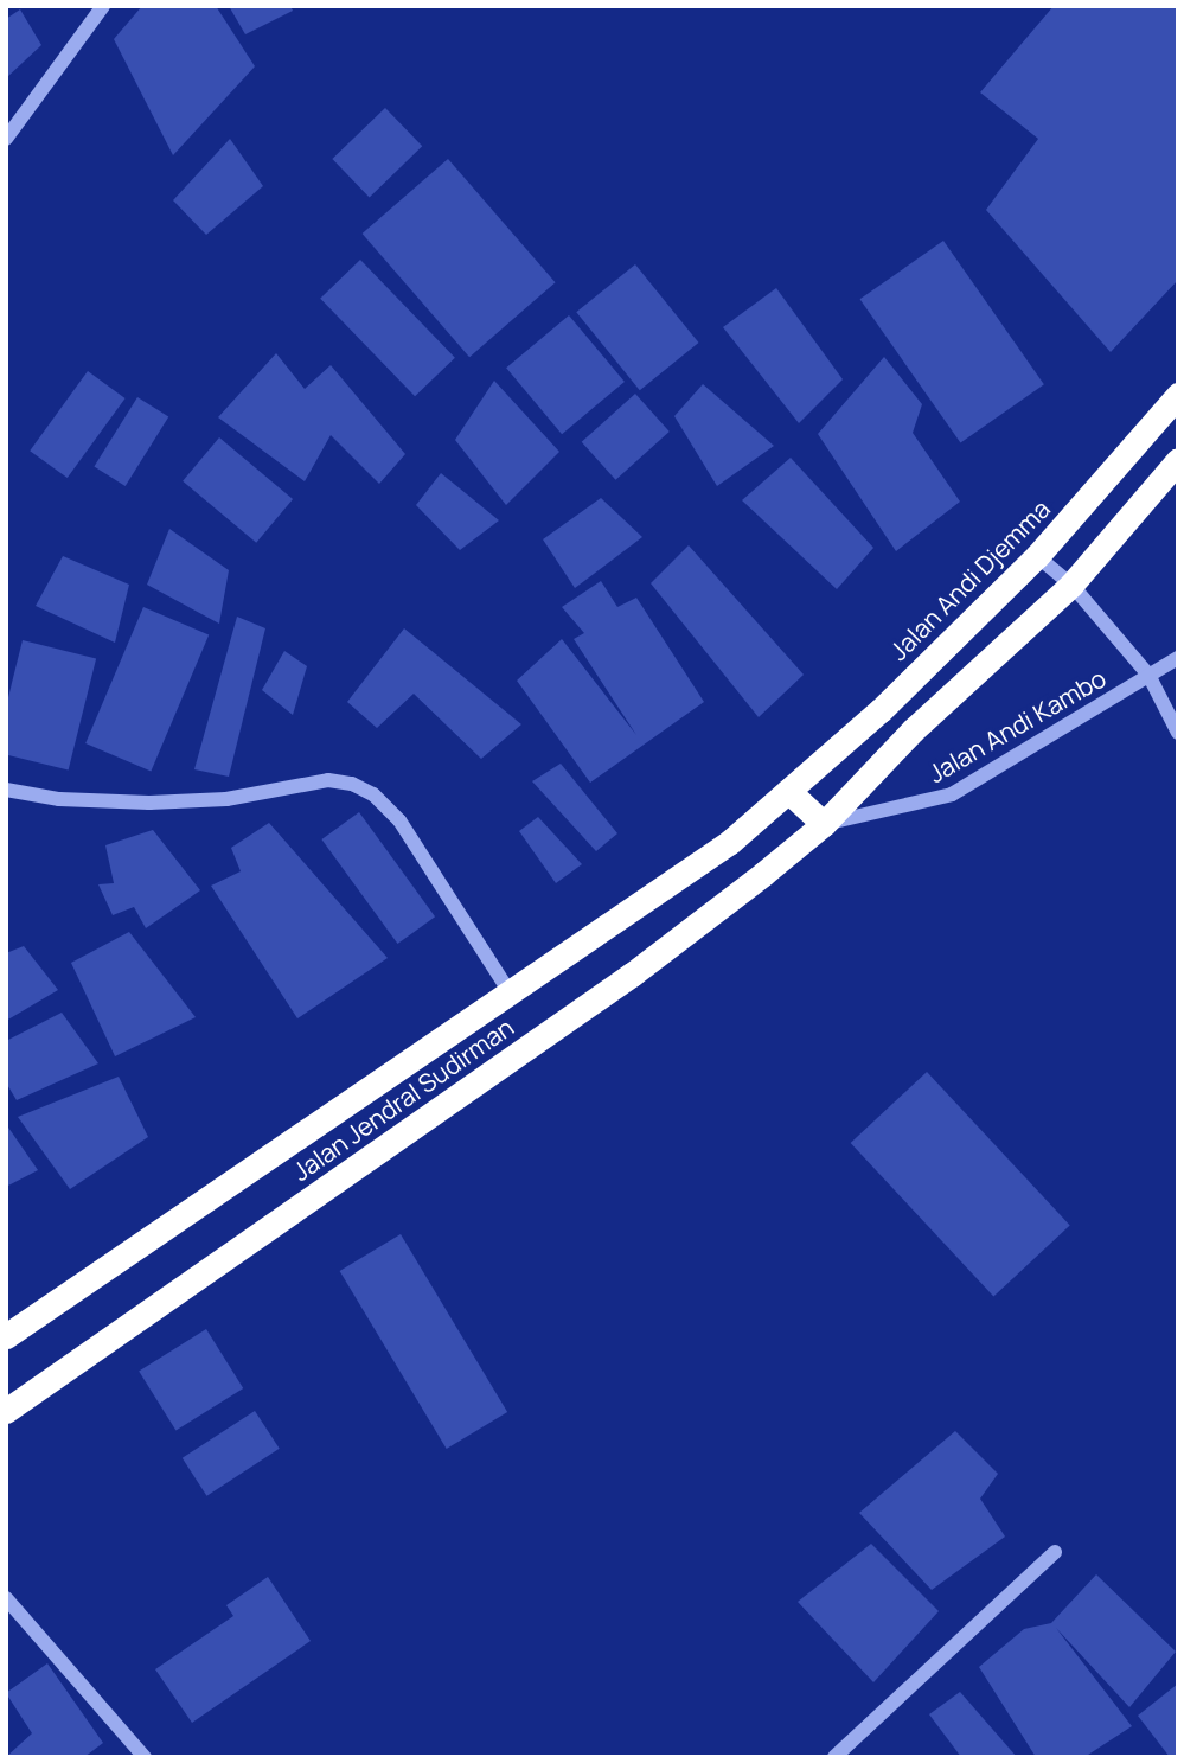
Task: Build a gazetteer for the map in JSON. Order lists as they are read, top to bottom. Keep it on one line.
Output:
{"streets":{"highway":["Jalan Andi Djemma","Jalan Jendral Sudirman"],"street":["Jalan Andi Kambo"]},"crossings":[["Jalan Andi Djemma","Jalan Jendral Sudirman"],["Jalan Andi Kambo","Jalan Jendral Sudirman"]]}
